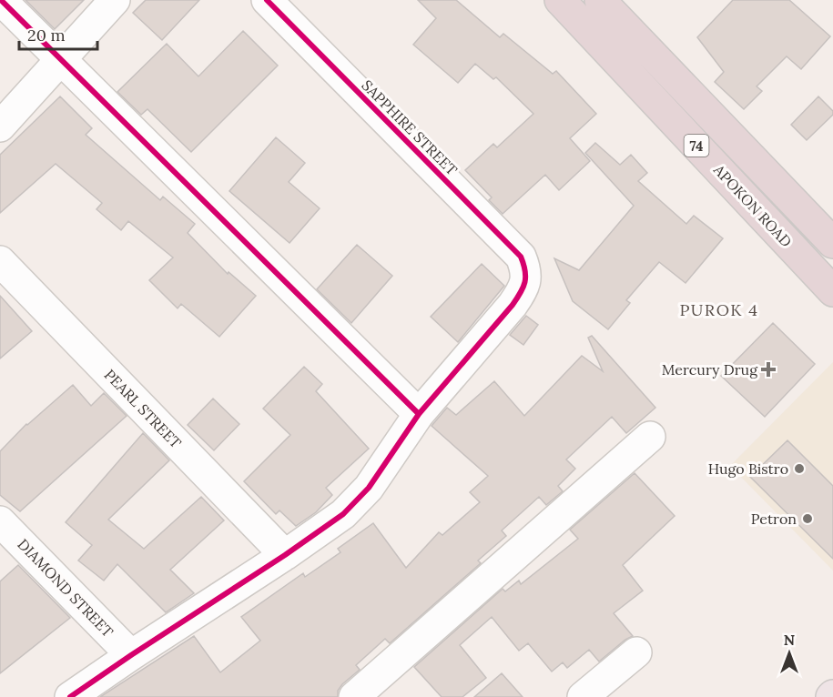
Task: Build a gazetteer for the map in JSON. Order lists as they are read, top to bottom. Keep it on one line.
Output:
{"streets":{"highway":["74","APOKON ROAD"],"street":["SAPPHIRE STREET","PEARL STREET","DIAMOND STREET"]},"districts":["PUROK 4"],"places":{"health":["Mercury Drug"],"other":["Hugo Bistro","Petron"]},"scale_bar":"20 m","north":"top"}
